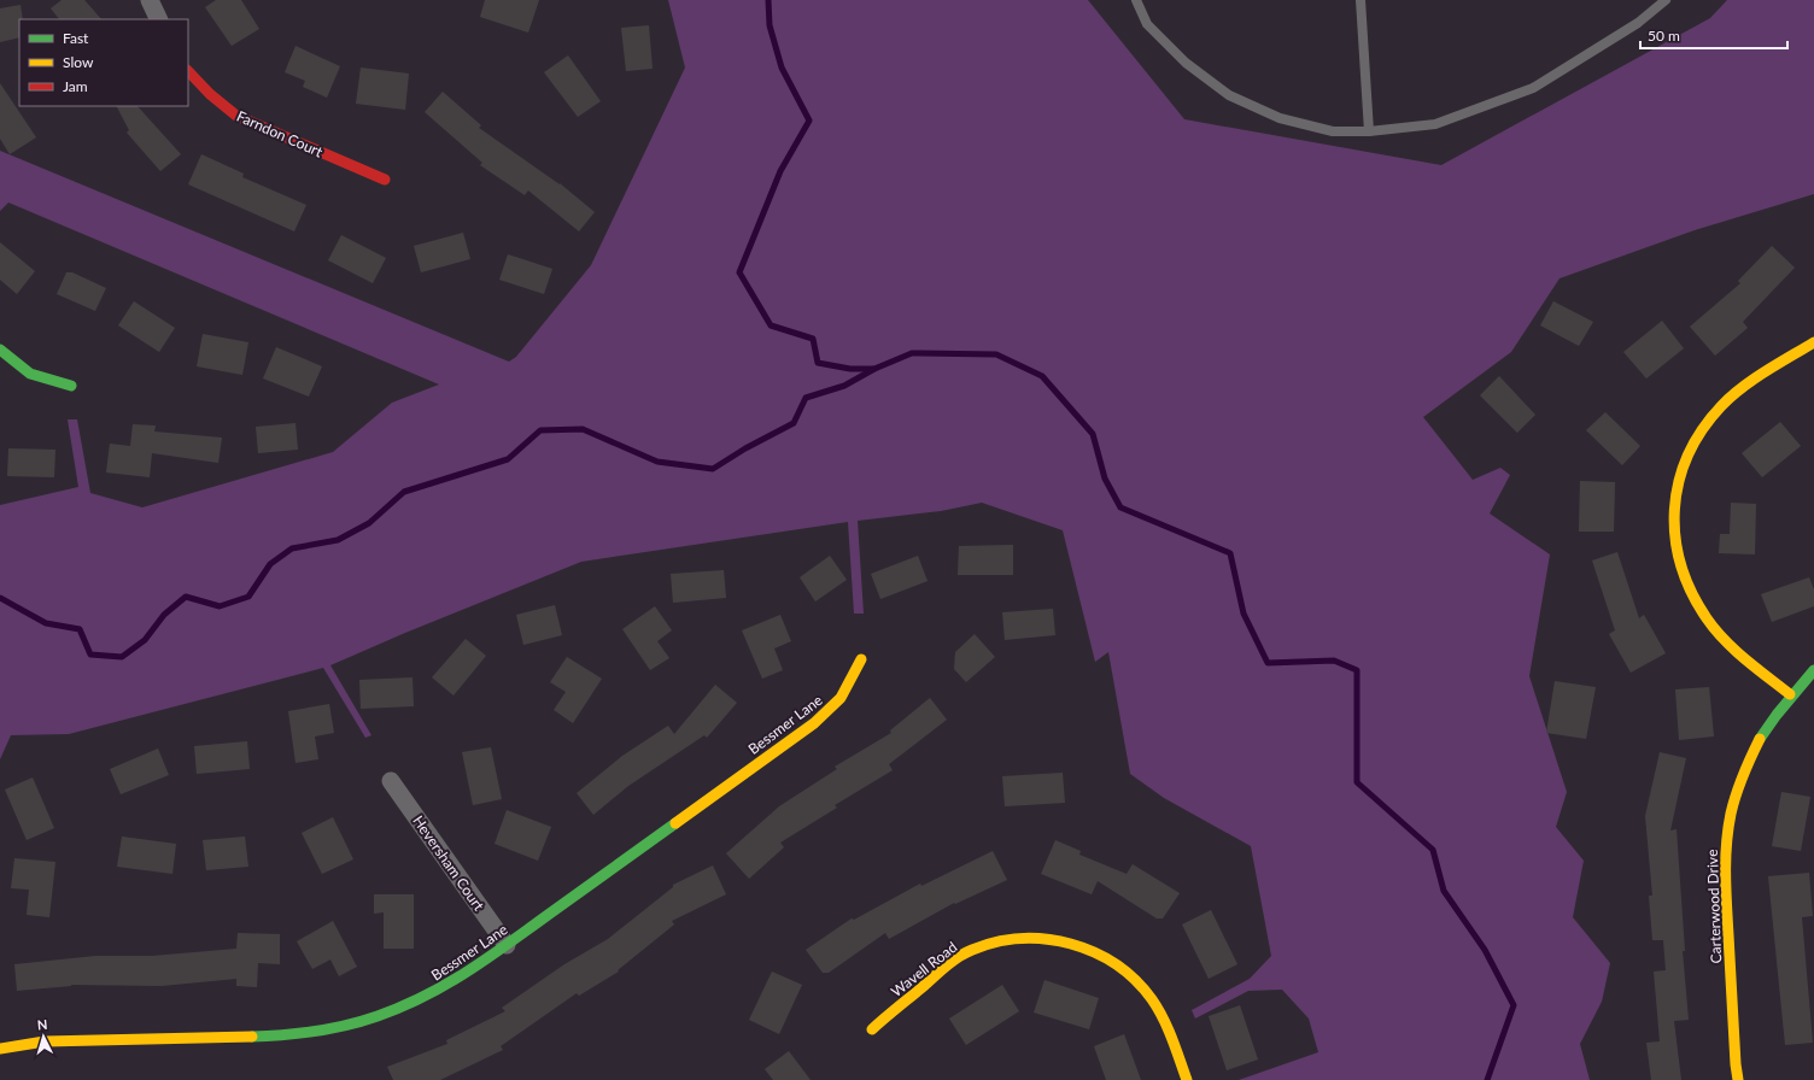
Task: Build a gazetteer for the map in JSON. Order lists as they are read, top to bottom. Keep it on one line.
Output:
{"streets":{"street":["Farndon Court","Bessmer Lane","Heversham Court","Carterwood Drive","Wavell Road"]},"crossings":[["Bessmer Lane","Heversham Court"]],"legend":["Fast","Slow","Jam"],"scale_bar":"50 m","north":"top"}
